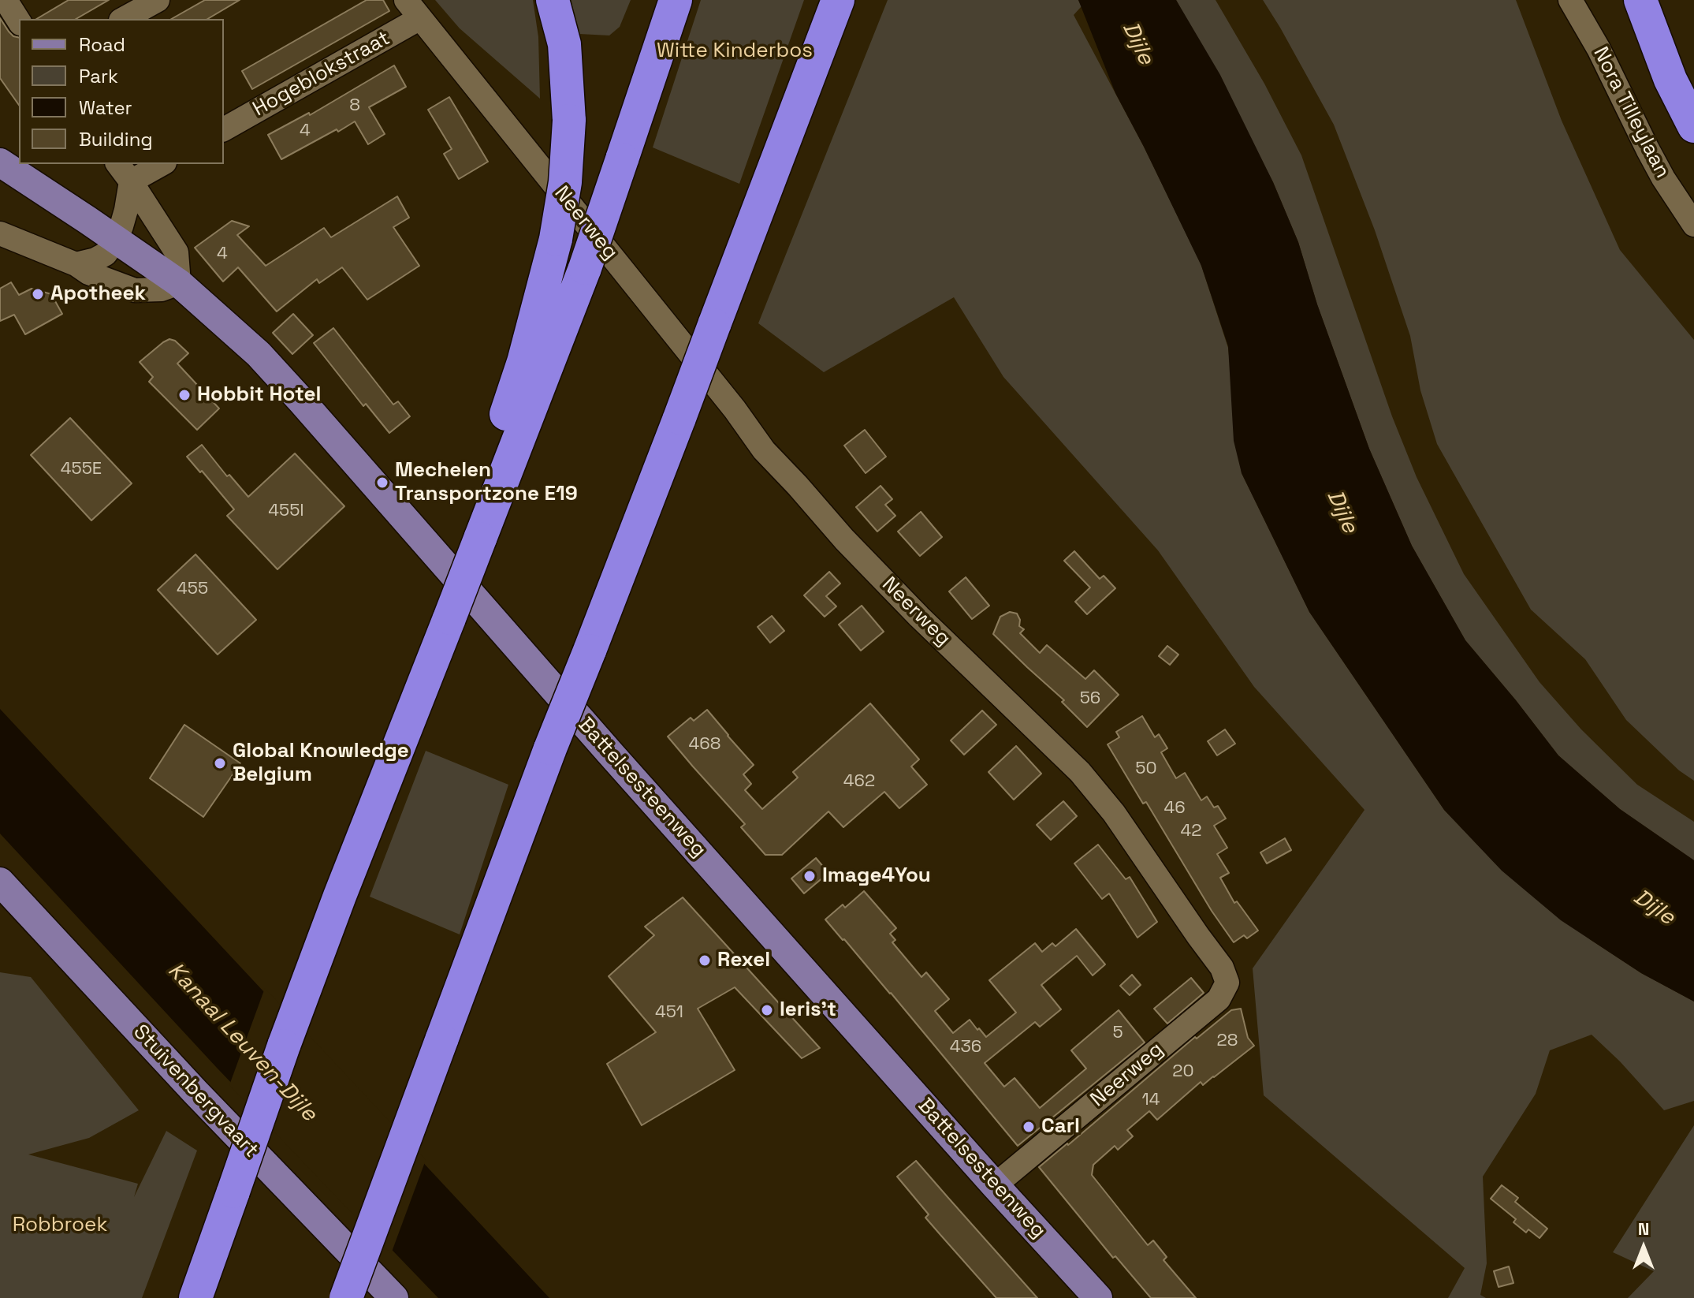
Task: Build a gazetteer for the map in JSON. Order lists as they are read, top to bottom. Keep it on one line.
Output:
{"streets":{"main road":["Battelsesteenweg","Stuivenbergvaart"],"street":["Hogeblokstraat","Nora Tilleylaan","Neerweg"]},"crossings":[["Hogeblokstraat","Neerweg"],["Neerweg","Battelsesteenweg"]],"water":["Dijle","Kanaal Leuven-Dijle"],"parks":["Witte Kinderbos","Robbroek"],"places":["Apotheek","Hobbit Hotel","Mechelen Transportzone E19","Global Knowledge Belgium","Image4You","Rexel","Ieris't","Carl"],"house_numbers":["8","4","4","455E","455I","455","56","468","50","462","46","42","451","5","28","436","20","14"],"legend":["Road","Park","Water","Building"],"north":"top"}
